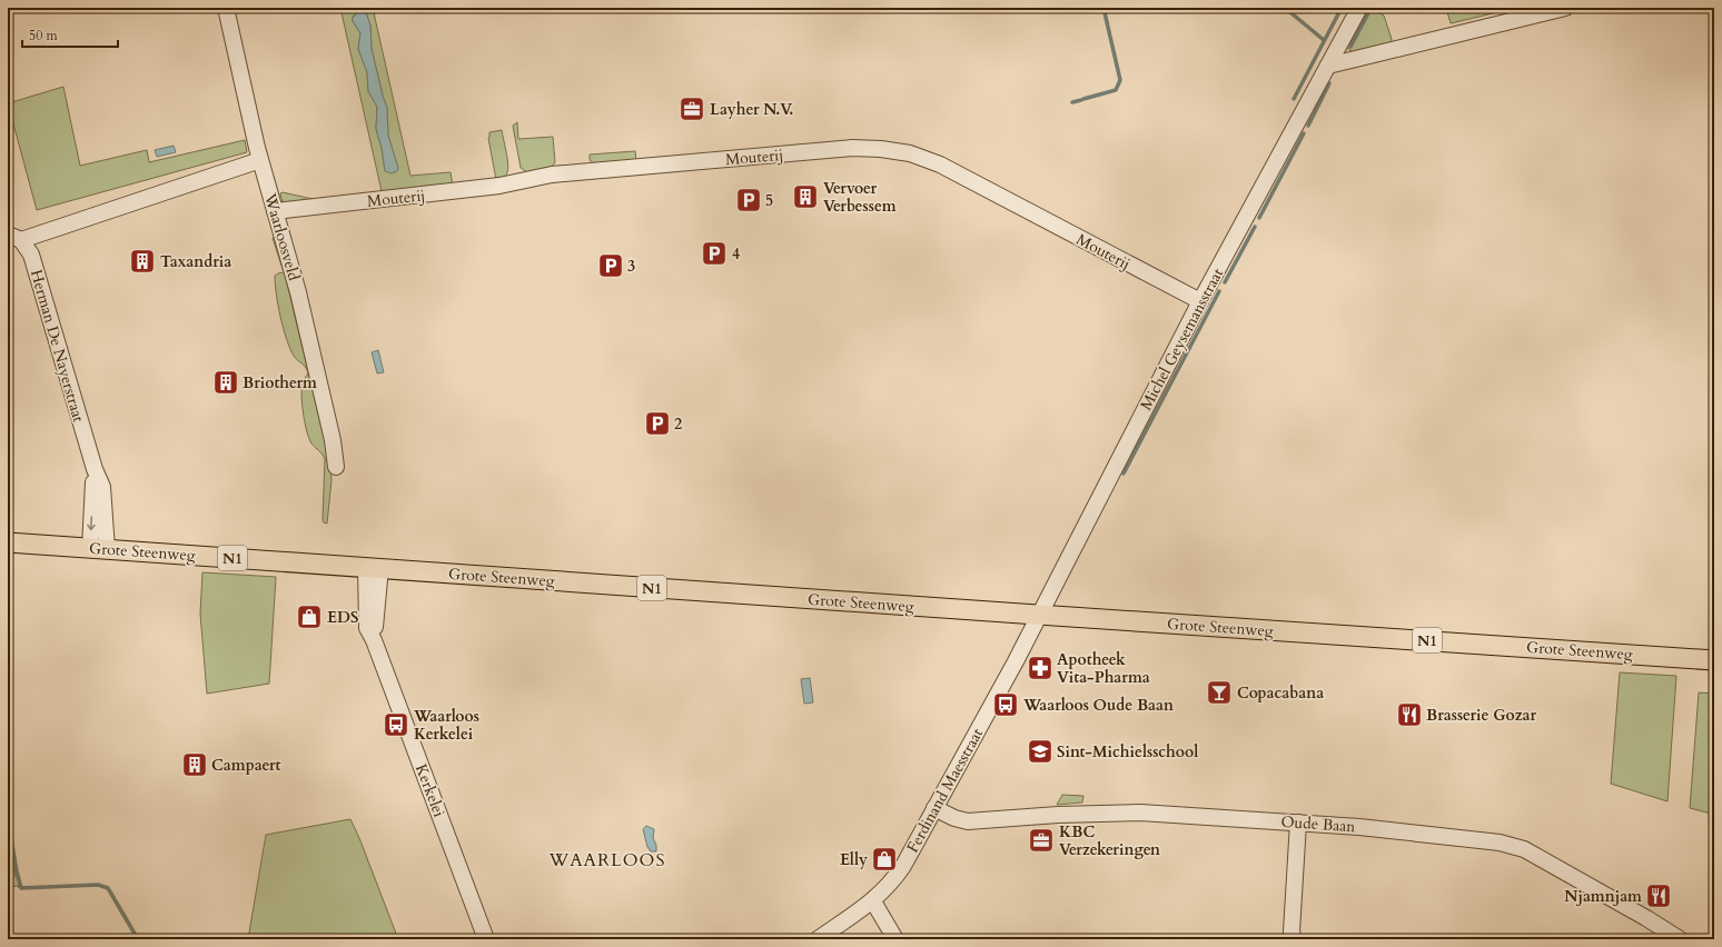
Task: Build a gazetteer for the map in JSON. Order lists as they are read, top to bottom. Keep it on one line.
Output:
{"streets":{"main road":["Grote Steenweg","N1"],"street":["Mouterij","Waarloosveld","Michel Geysemansstraat","Herman De Nayerstraat","Kerkelei","Ferdinand Maesstraat","Oude Baan"]},"crossings":[["Mouterij","Waarloosveld"],["Mouterij","Michel Geysemansstraat"],["Michel Geysemansstraat","Grote Steenweg"],["Michel Geysemansstraat","Ferdinand Maesstraat"],["Herman De Nayerstraat","Grote Steenweg"],["Grote Steenweg","Kerkelei"],["Grote Steenweg","Ferdinand Maesstraat"],["Ferdinand Maesstraat","Oude Baan"]],"districts":["WAARLOOS"],"places":{"office":["Layher N.V.","KBC Verzekeringen"],"building":["Vervoer Verbessem","Taxandria","Briotherm","Campaert"],"parking":["5","4","3","2"],"shop":["EDS","Elly"],"pharmacy":["Apotheek Vita-Pharma"],"bar":["Copacabana"],"bus stop":["Waarloos Oude Baan","Waarloos Kerkelei"],"restaurant":["Brasserie Gozar","Njamnjam"],"school or university":["Sint-Michielsschool"]},"scale_bar":"50 m"}
